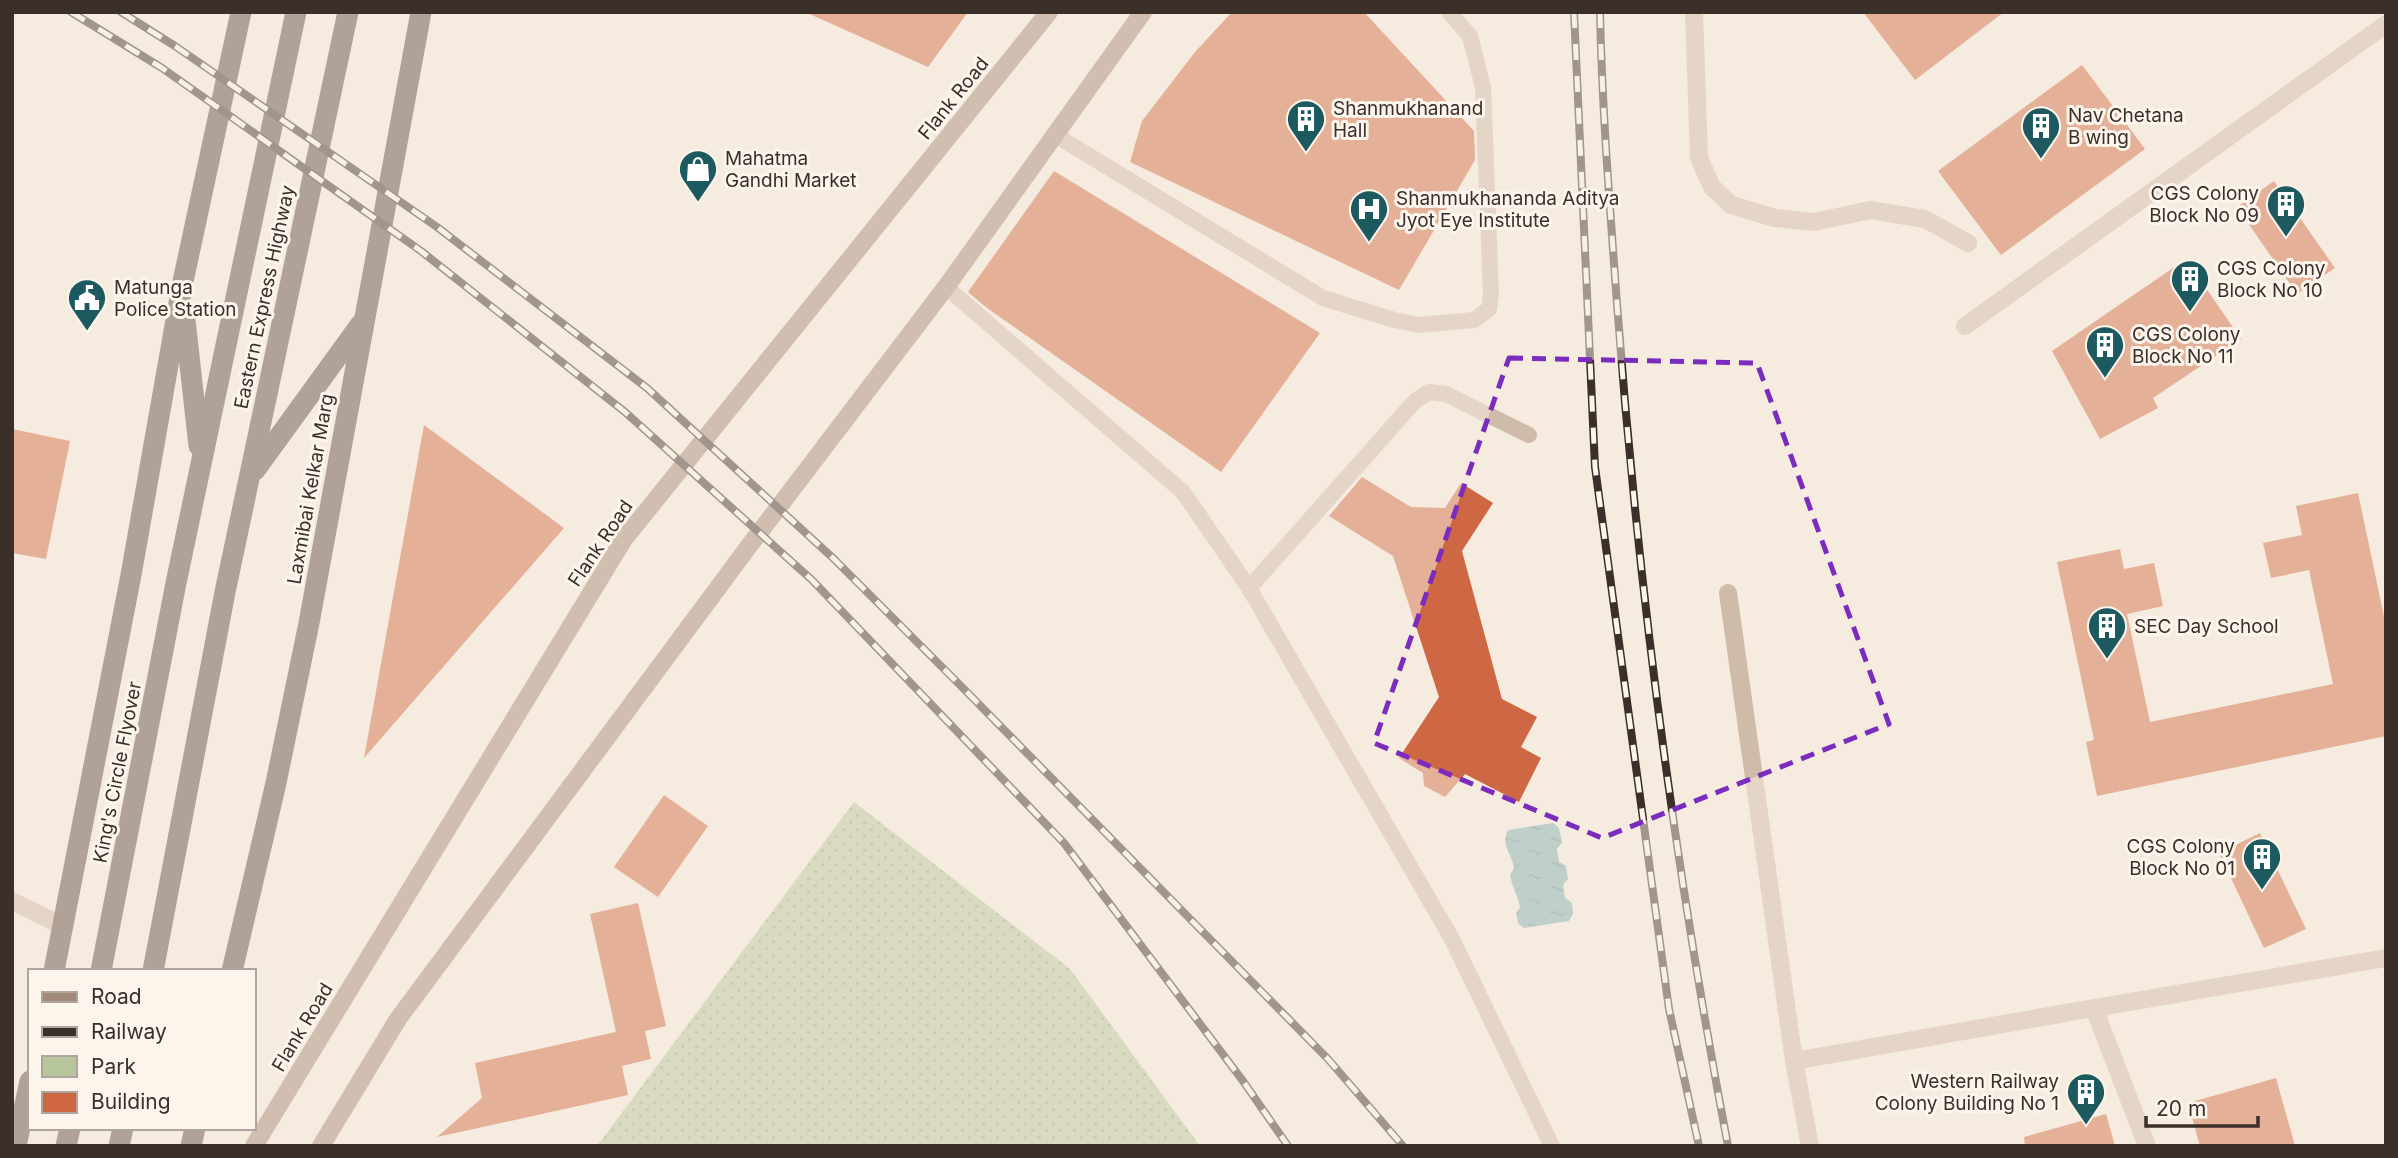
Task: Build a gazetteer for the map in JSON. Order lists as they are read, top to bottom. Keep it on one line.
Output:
{"streets":{"highway":["Eastern Express Highway","Laxmibai Kelkar Marg","King's Circle Flyover"],"street":["Flank Road"]},"crossings":[["Eastern Express Highway","King's Circle Flyover"]],"places":{"building":["Shanmukhanand Hall","Nav Chetana B wing","CGS Colony Block No 09","CGS Colony Block No 10","CGS Colony Block No 11","SEC Day School","CGS Colony Block No 01","Western Railway Colony Building No 1"],"shop":["Mahatma Gandhi Market"],"hospital":["Shanmukhananda Aditya Jyot Eye Institute"],"public building":["Matunga Police Station"]},"legend":["Road","Railway","Park","Building"],"scale_bar":"20 m"}
